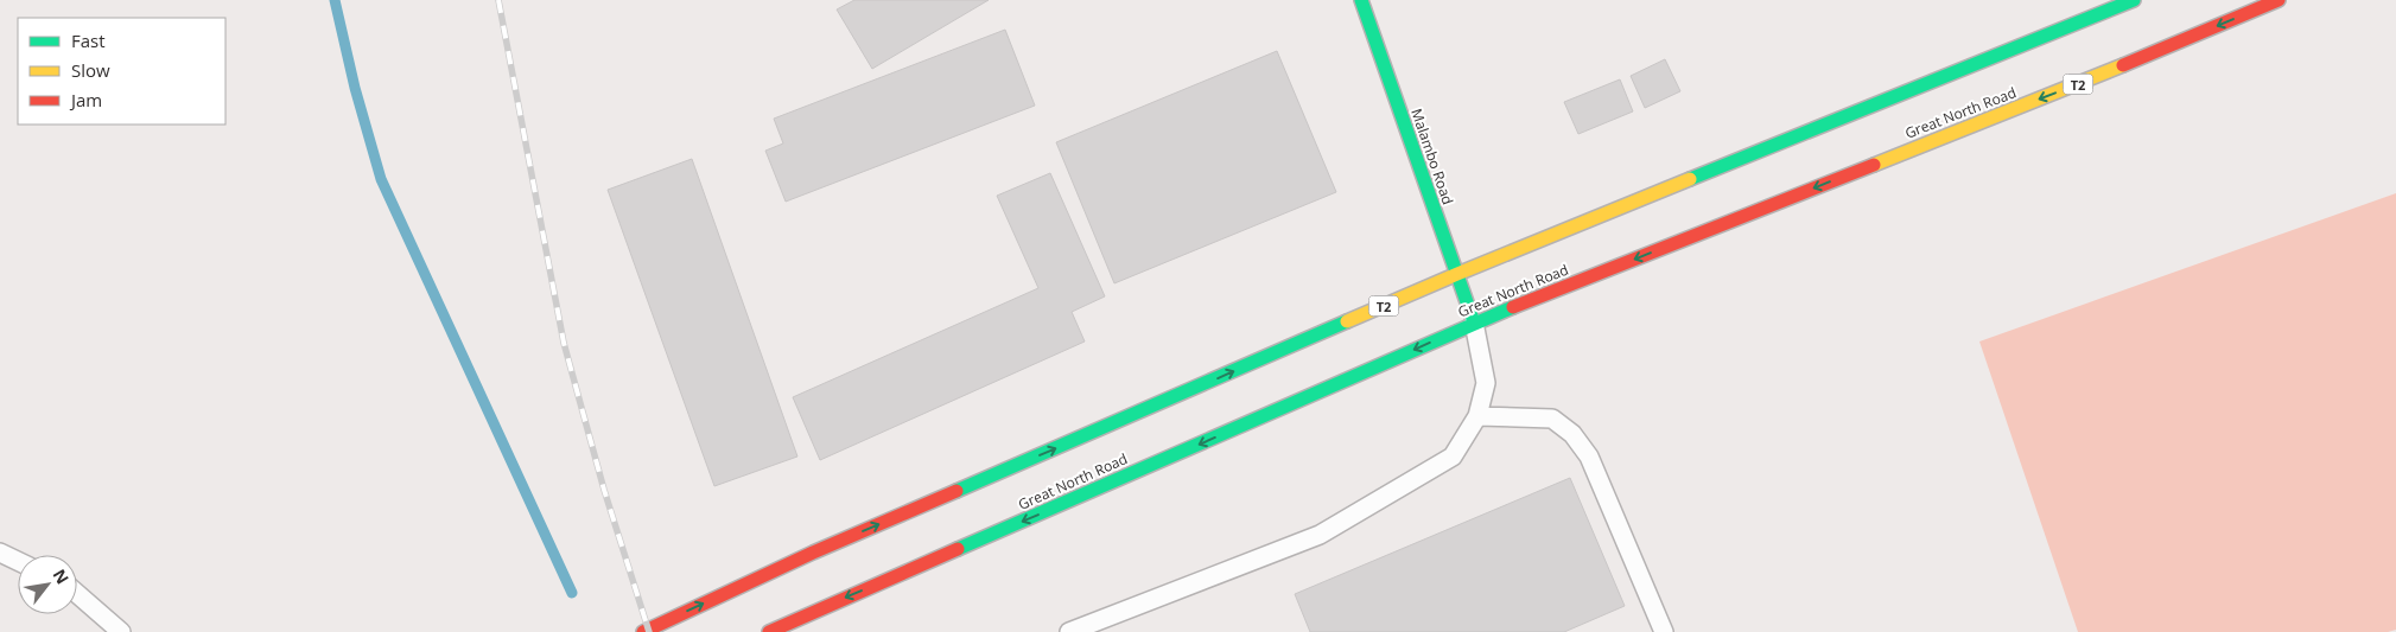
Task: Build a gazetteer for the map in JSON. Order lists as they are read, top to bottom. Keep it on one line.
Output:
{"streets":{"main road":["T2","Great North Road","Malambo Road"]},"crossings":[["T2","Malambo Road"],["Great North Road","Malambo Road"]],"legend":["Fast","Slow","Jam"],"north":"top right"}
